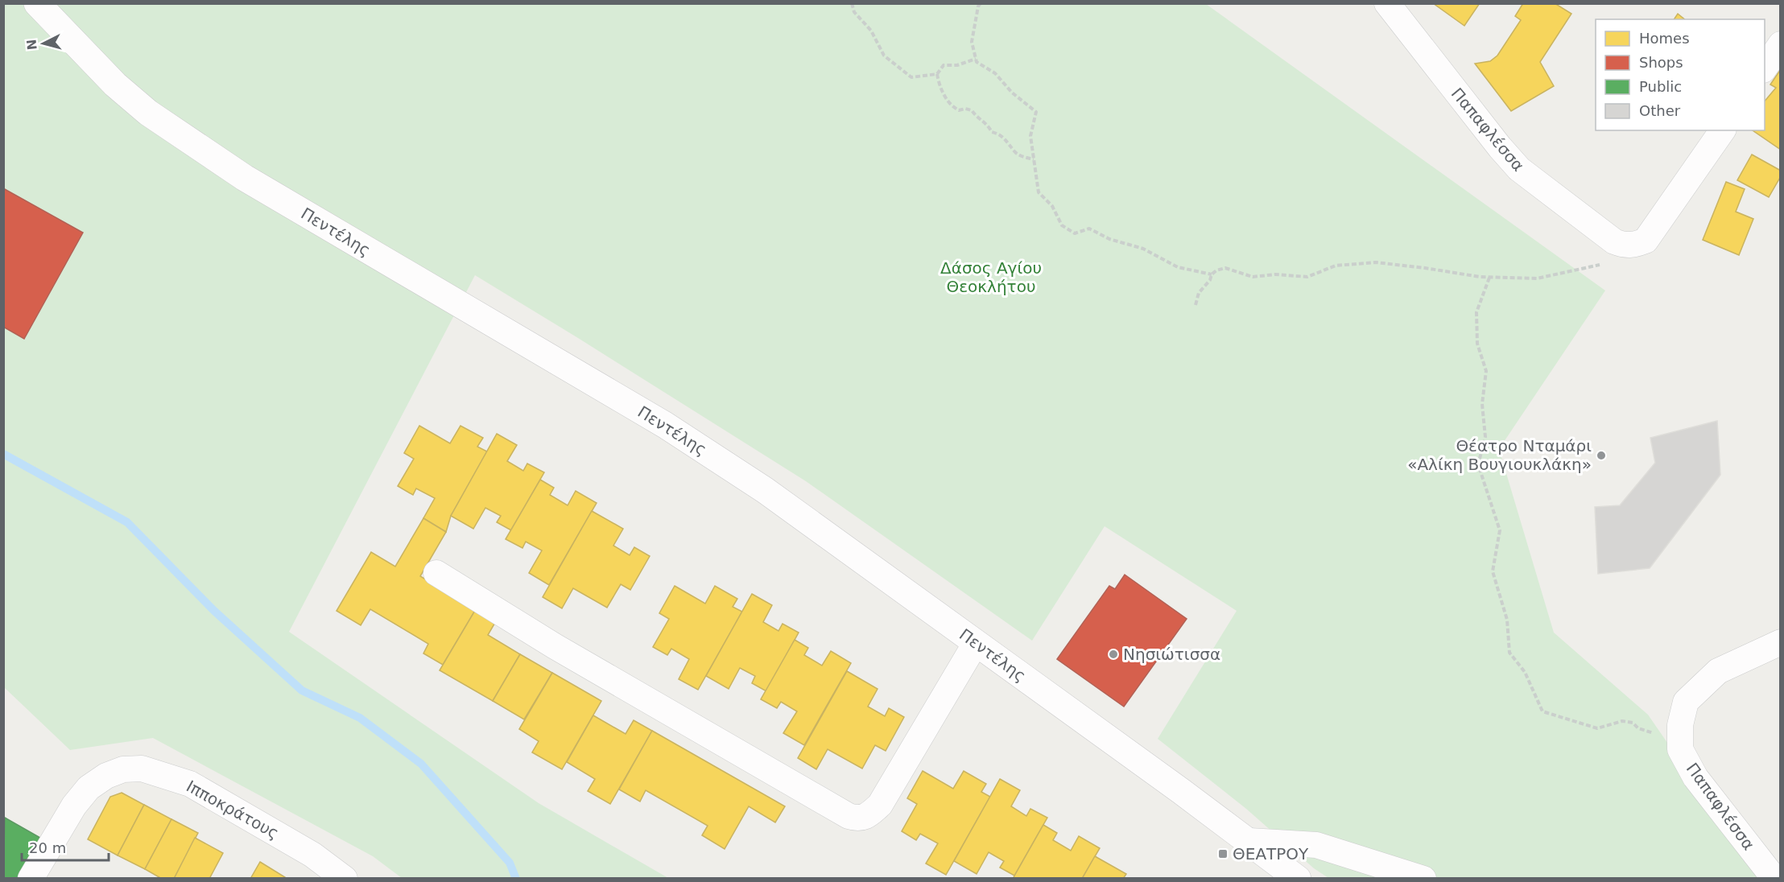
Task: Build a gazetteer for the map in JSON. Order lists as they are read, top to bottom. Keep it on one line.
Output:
{"streets":{"main road":["Πεντέλης"],"street":["Παπαφλέσσα","Ιπποκράτους"]},"parks":["Δάσος Αγίου Θεοκλήτου"],"places":{"other":["Θέατρο Νταμάρι «Αλίκη Βουγιουκλάκη»","Νησιώτισσα"],"transit":["ΘΕΑΤΡΟΥ"]},"legend":["Homes","Shops","Public","Other"],"scale_bar":"20 m","north":"left"}
